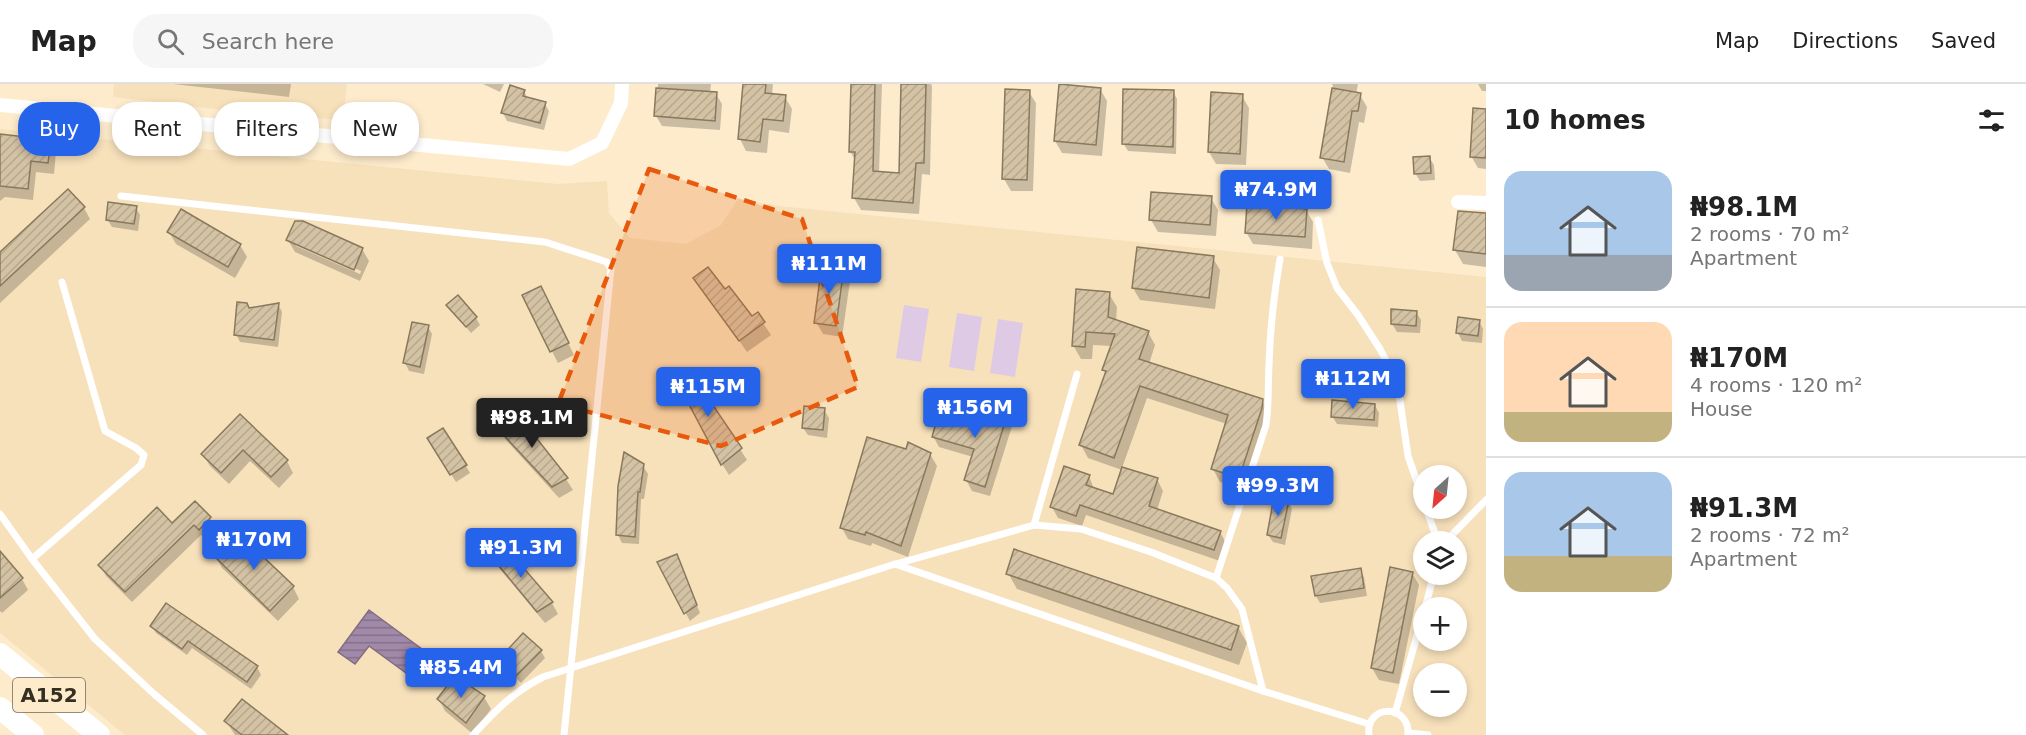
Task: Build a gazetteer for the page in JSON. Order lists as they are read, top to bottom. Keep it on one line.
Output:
{"streets":{"main road":["A152"]},"north":"bottom left","page":{"header":"Map","search":"Search here","nav":["Map","Directions","Saved"],"heading":"10 homes","chip":["Buy","Rent","Filters","New"],"list":[{"name":"₦98.1M","note":"2 rooms · 70 m² · Apartment"},{"name":"₦170M","note":"4 rooms · 120 m² · House"},{"name":"₦91.3M","note":"2 rooms · 72 m² · Apartment"}],"price":["₦74.9M","₦111M","₦112M","₦115M","₦156M","₦98.1M","₦99.3M","₦170M","₦91.3M","₦85.4M"],"map_buttons":["+","−"]}}
